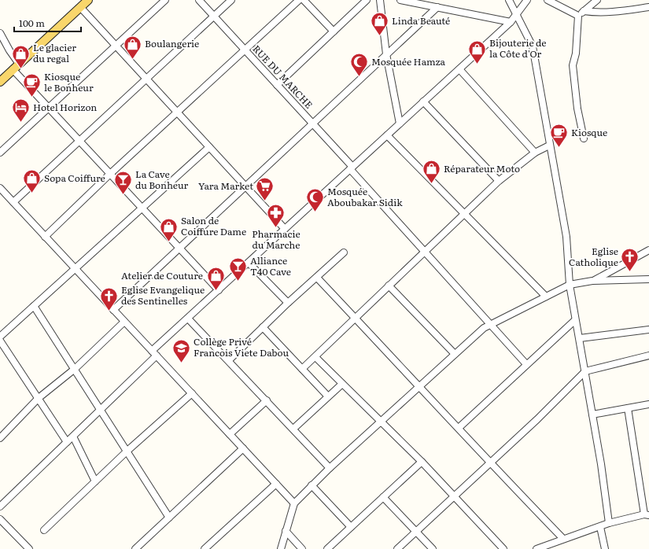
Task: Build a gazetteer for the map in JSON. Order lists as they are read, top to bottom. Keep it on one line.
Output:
{"streets":{"street":["RUE DU MARCHE"]},"places":{"shop":["Linda Beauté","Boulangerie","Bijouterie de la Côte d'Or","Le glacier du regal","Réparateur Moto","Sopa Coiffure","Salon de Coiffure Dame","Atelier de Couture"],"mosque":["Mosquée Hamza","Mosquée Aboubakar Sidik"],"cafe":["Kiosque le Bonheur","Kiosque"],"hotel":["Hotel Horizon"],"bar":["La Cave du Bonheur","Alliance T40 Cave"],"supermarket":["Yara Market"],"pharmacy":["Pharmacie du Marche"],"church":["Eglise Catholique","Eglise Evangelique des Sentinelles"],"school or university":["Collège Privé Francois Viete Dabou"]},"scale_bar":"100 m"}
